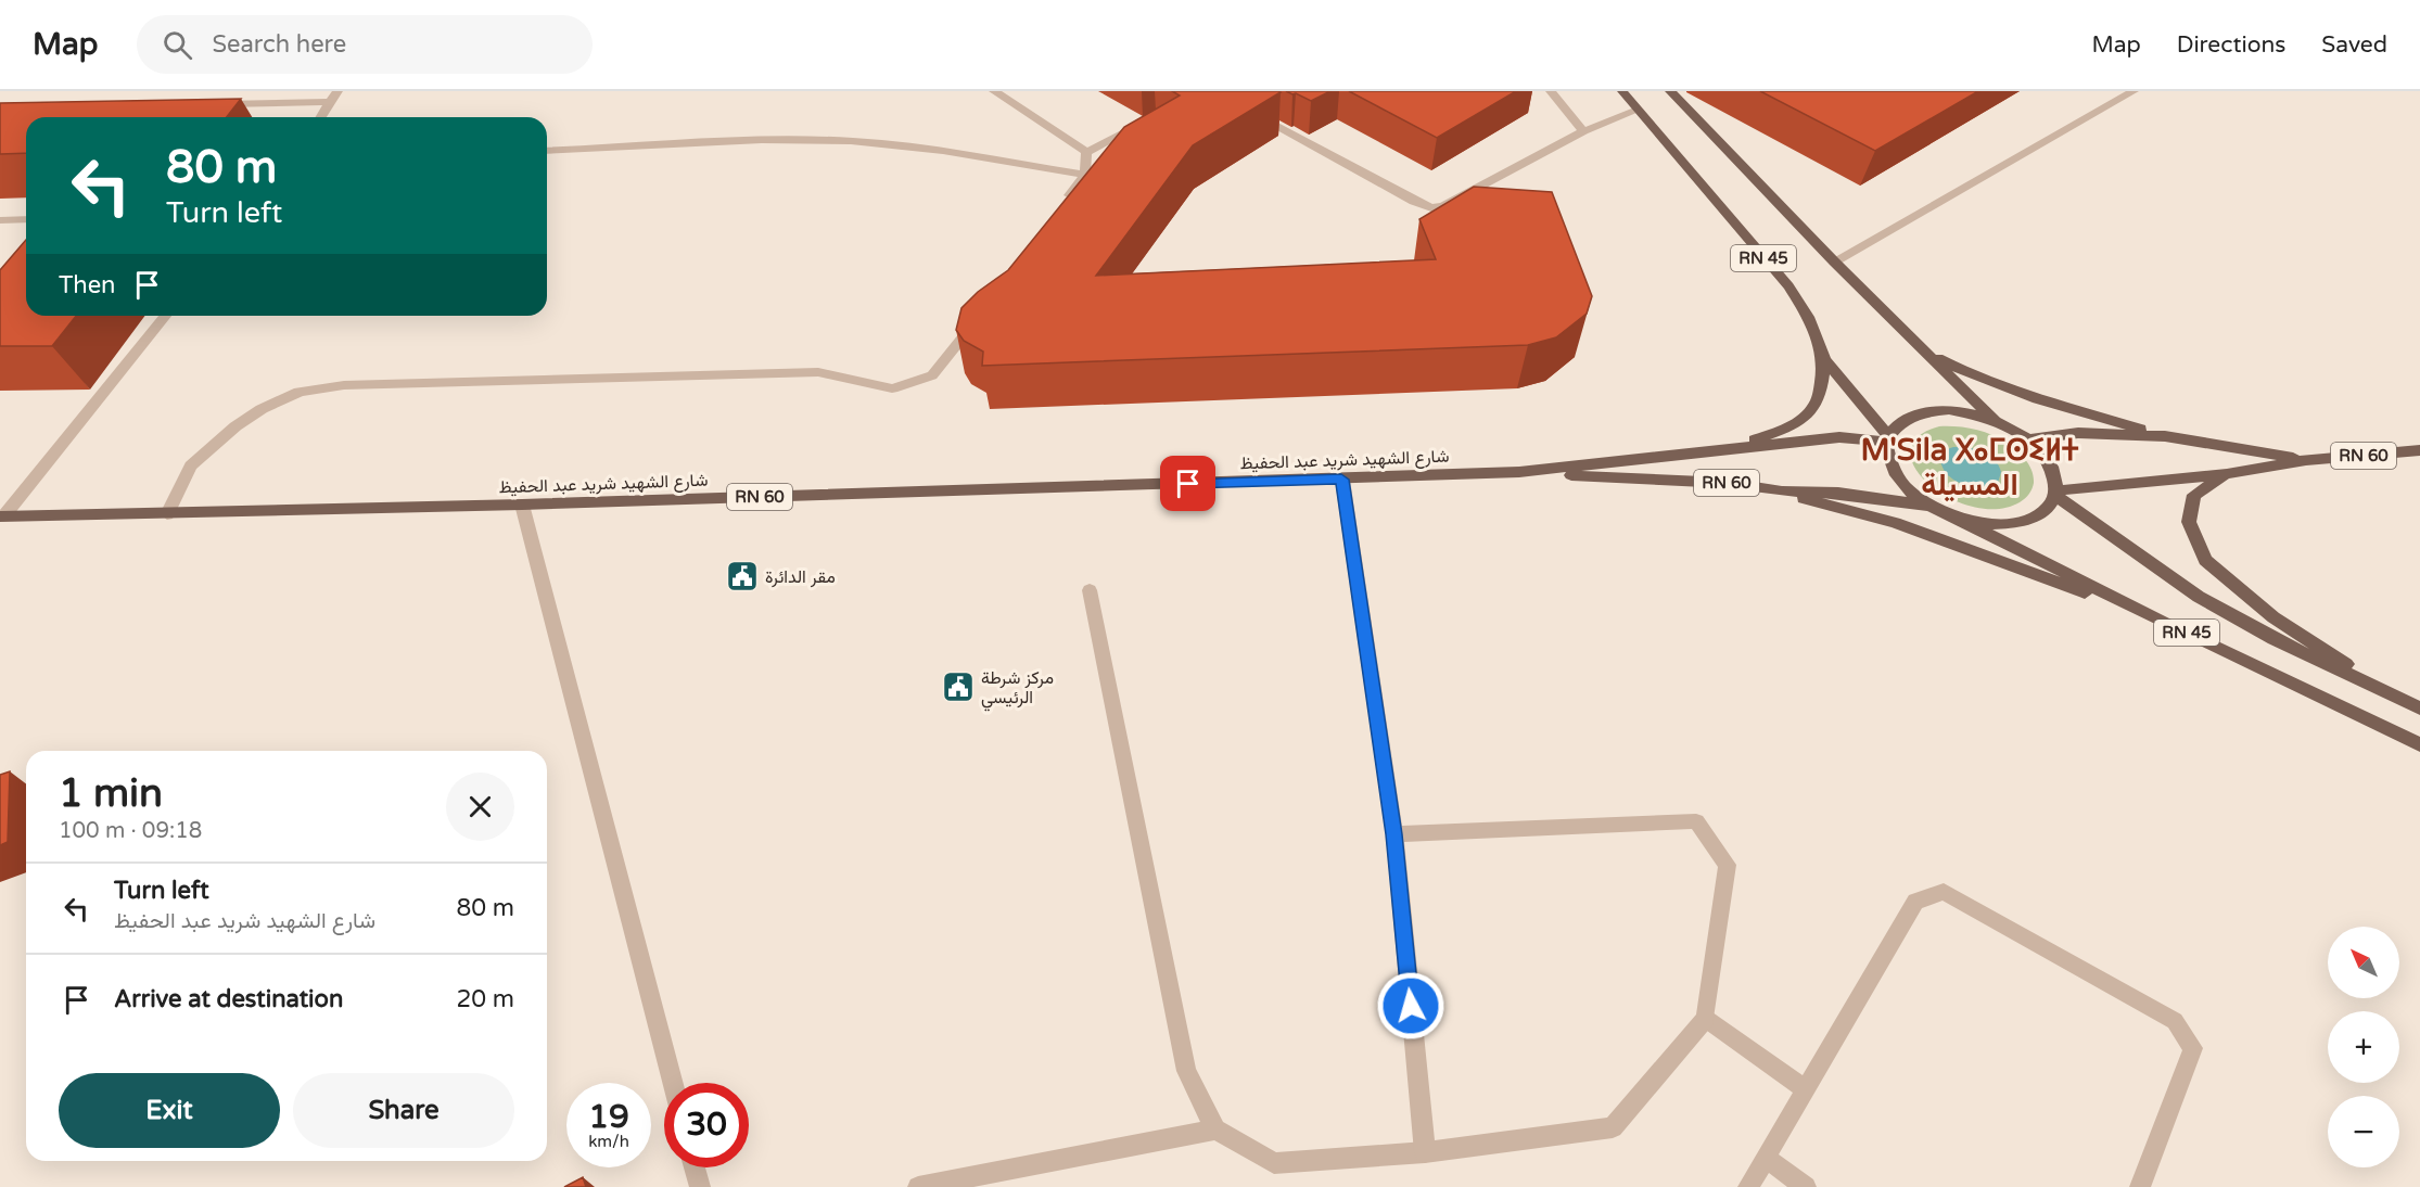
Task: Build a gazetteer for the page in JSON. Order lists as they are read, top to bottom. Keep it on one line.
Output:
{"streets":{"main road":["RN 45","RN 60","شارع الشهيد شريد عبد الحفيظ"]},"crossings":[["RN 45","RN 60"],["RN 60","شارع الشهيد شريد عبد الحفيظ"]],"districts":["M'Sila ⵝⴰⵎⵙⵉⵍⵜ المسيلة"],"places":{"public building":["مقر الدائرة","مركز شرطة الرئيسي"]},"north":"top left","page":{"header":"Map","search":"Search here","nav":["Map","Directions","Saved"],"turn":["80 m","Turn left"],"then":"Then","heading":["1 min","100 m · 09:18"],"list":[{"name":"Turn left","note":"شارع الشهيد شريد عبد الحفيظ","value":"80 m"},{"name":"Arrive at destination","value":"20 m"}],"map_buttons":["+","−"],"buttons":["Exit","Share"],"speed":"19 km/h","limit":"30"}}
